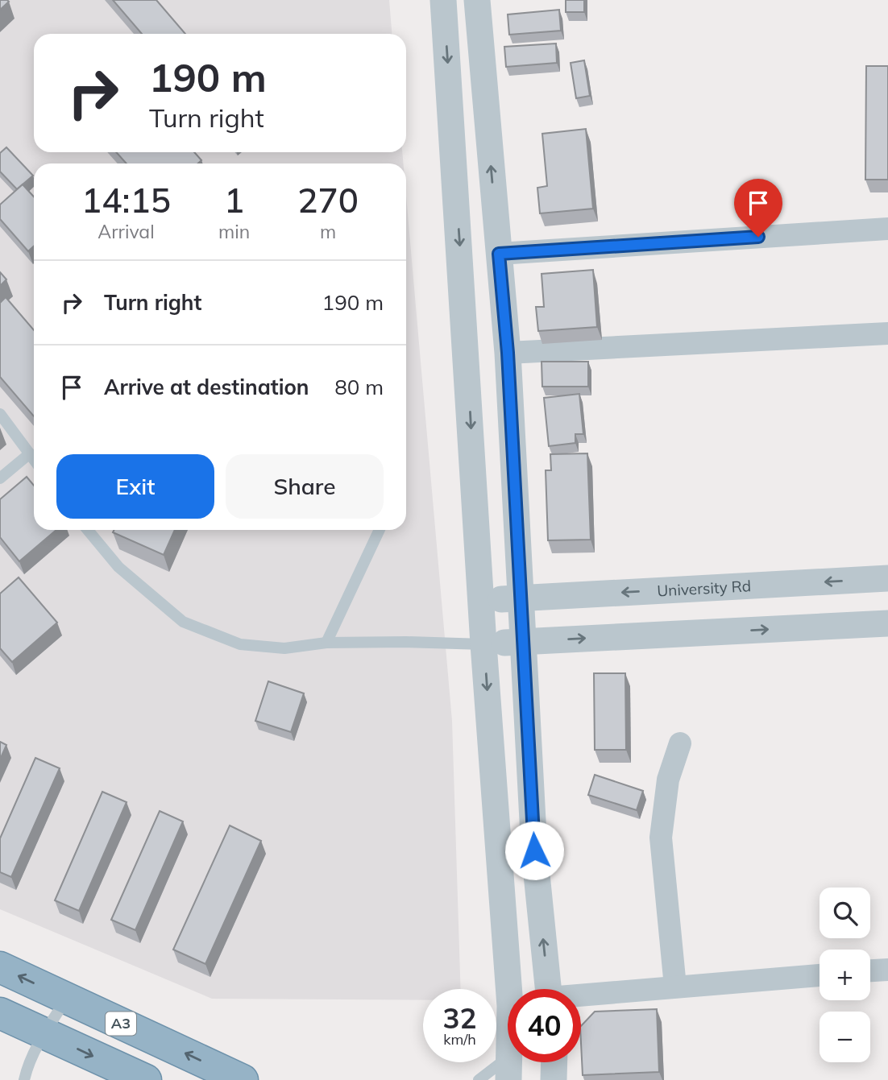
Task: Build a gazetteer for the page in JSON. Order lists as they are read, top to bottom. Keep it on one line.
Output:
{"streets":{"highway":["A3"],"street":["University Rd"]},"page":{"turn":["190 m","Turn right"],"eta":["14:15","Arrival","1","min","270","m"],"list":[{"name":"Turn right","value":"190 m"},{"name":"Arrive at destination","value":"80 m"}],"buttons":["Exit","Share"],"map_buttons":["+","−"],"speed":"32 km/h","limit":"40"}}
